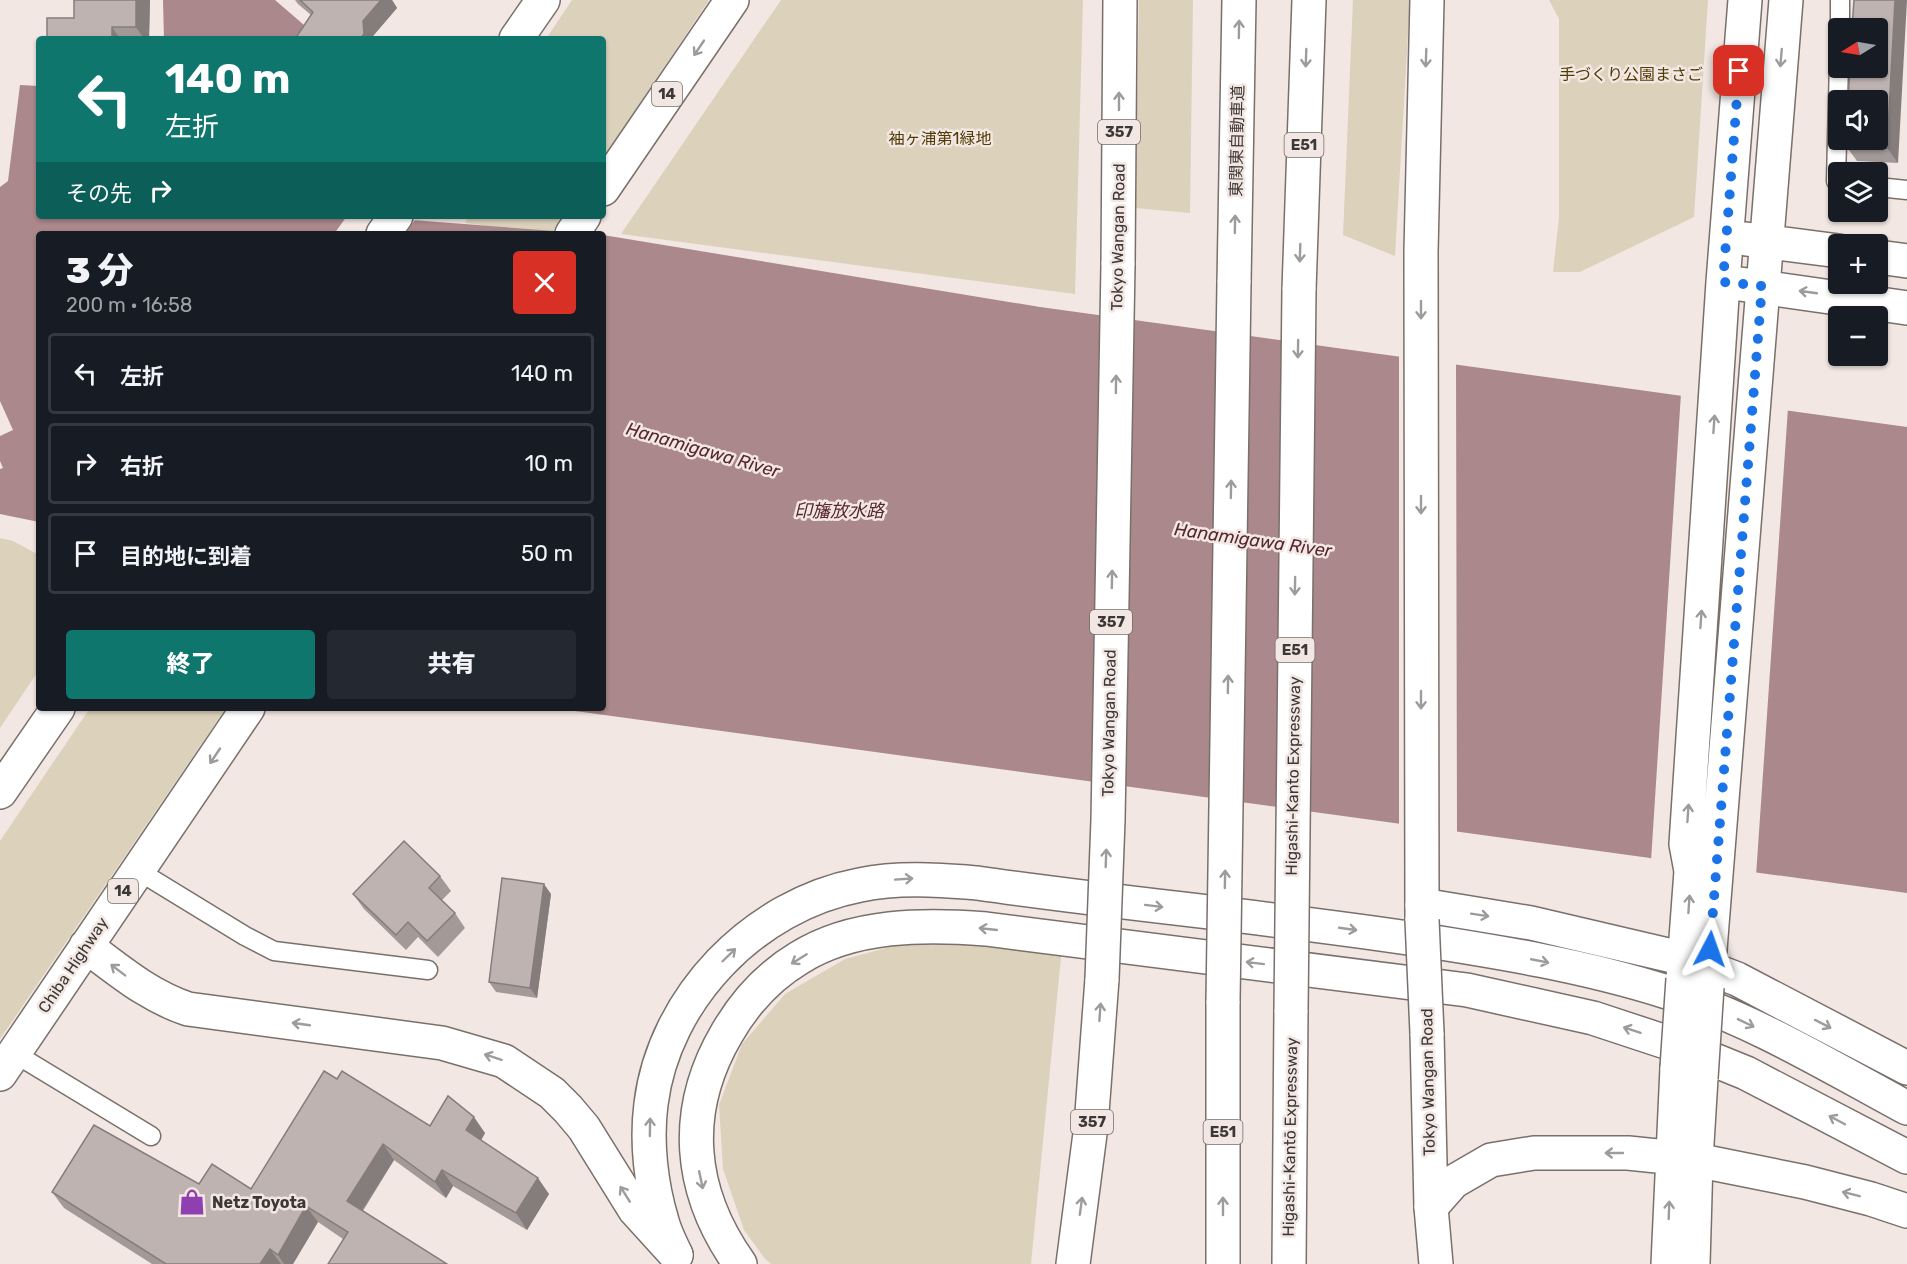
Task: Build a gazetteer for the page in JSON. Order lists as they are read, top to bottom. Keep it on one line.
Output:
{"streets":{"main road":["14","357","東関東自動車道","E51","Tokyo Wangan Road","Higashi-Kanto Expressway","Chiba Highway","Higashi-Kantō Expressway"]},"crossings":[["Higashi-Kanto Expressway","Higashi-Kantō Expressway"]],"one_way":["東関東自動車道","Higashi-Kanto Expressway"],"water":["Hanamigawa River","印旛放水路"],"parks":["手づくり公園まさご","袖ヶ浦第1緑地"],"places":{"shop":["Netz Toyota"]},"north":"left","page":{"map_buttons":["+","−"],"turn":["140 m","左折"],"then":"その先","heading":["3 分","200 m · 16:58"],"list":[{"name":"左折","value":"140 m"},{"name":"右折","value":"10 m"},{"name":"目的地に到着","value":"50 m"}],"buttons":["終了","共有"]}}
